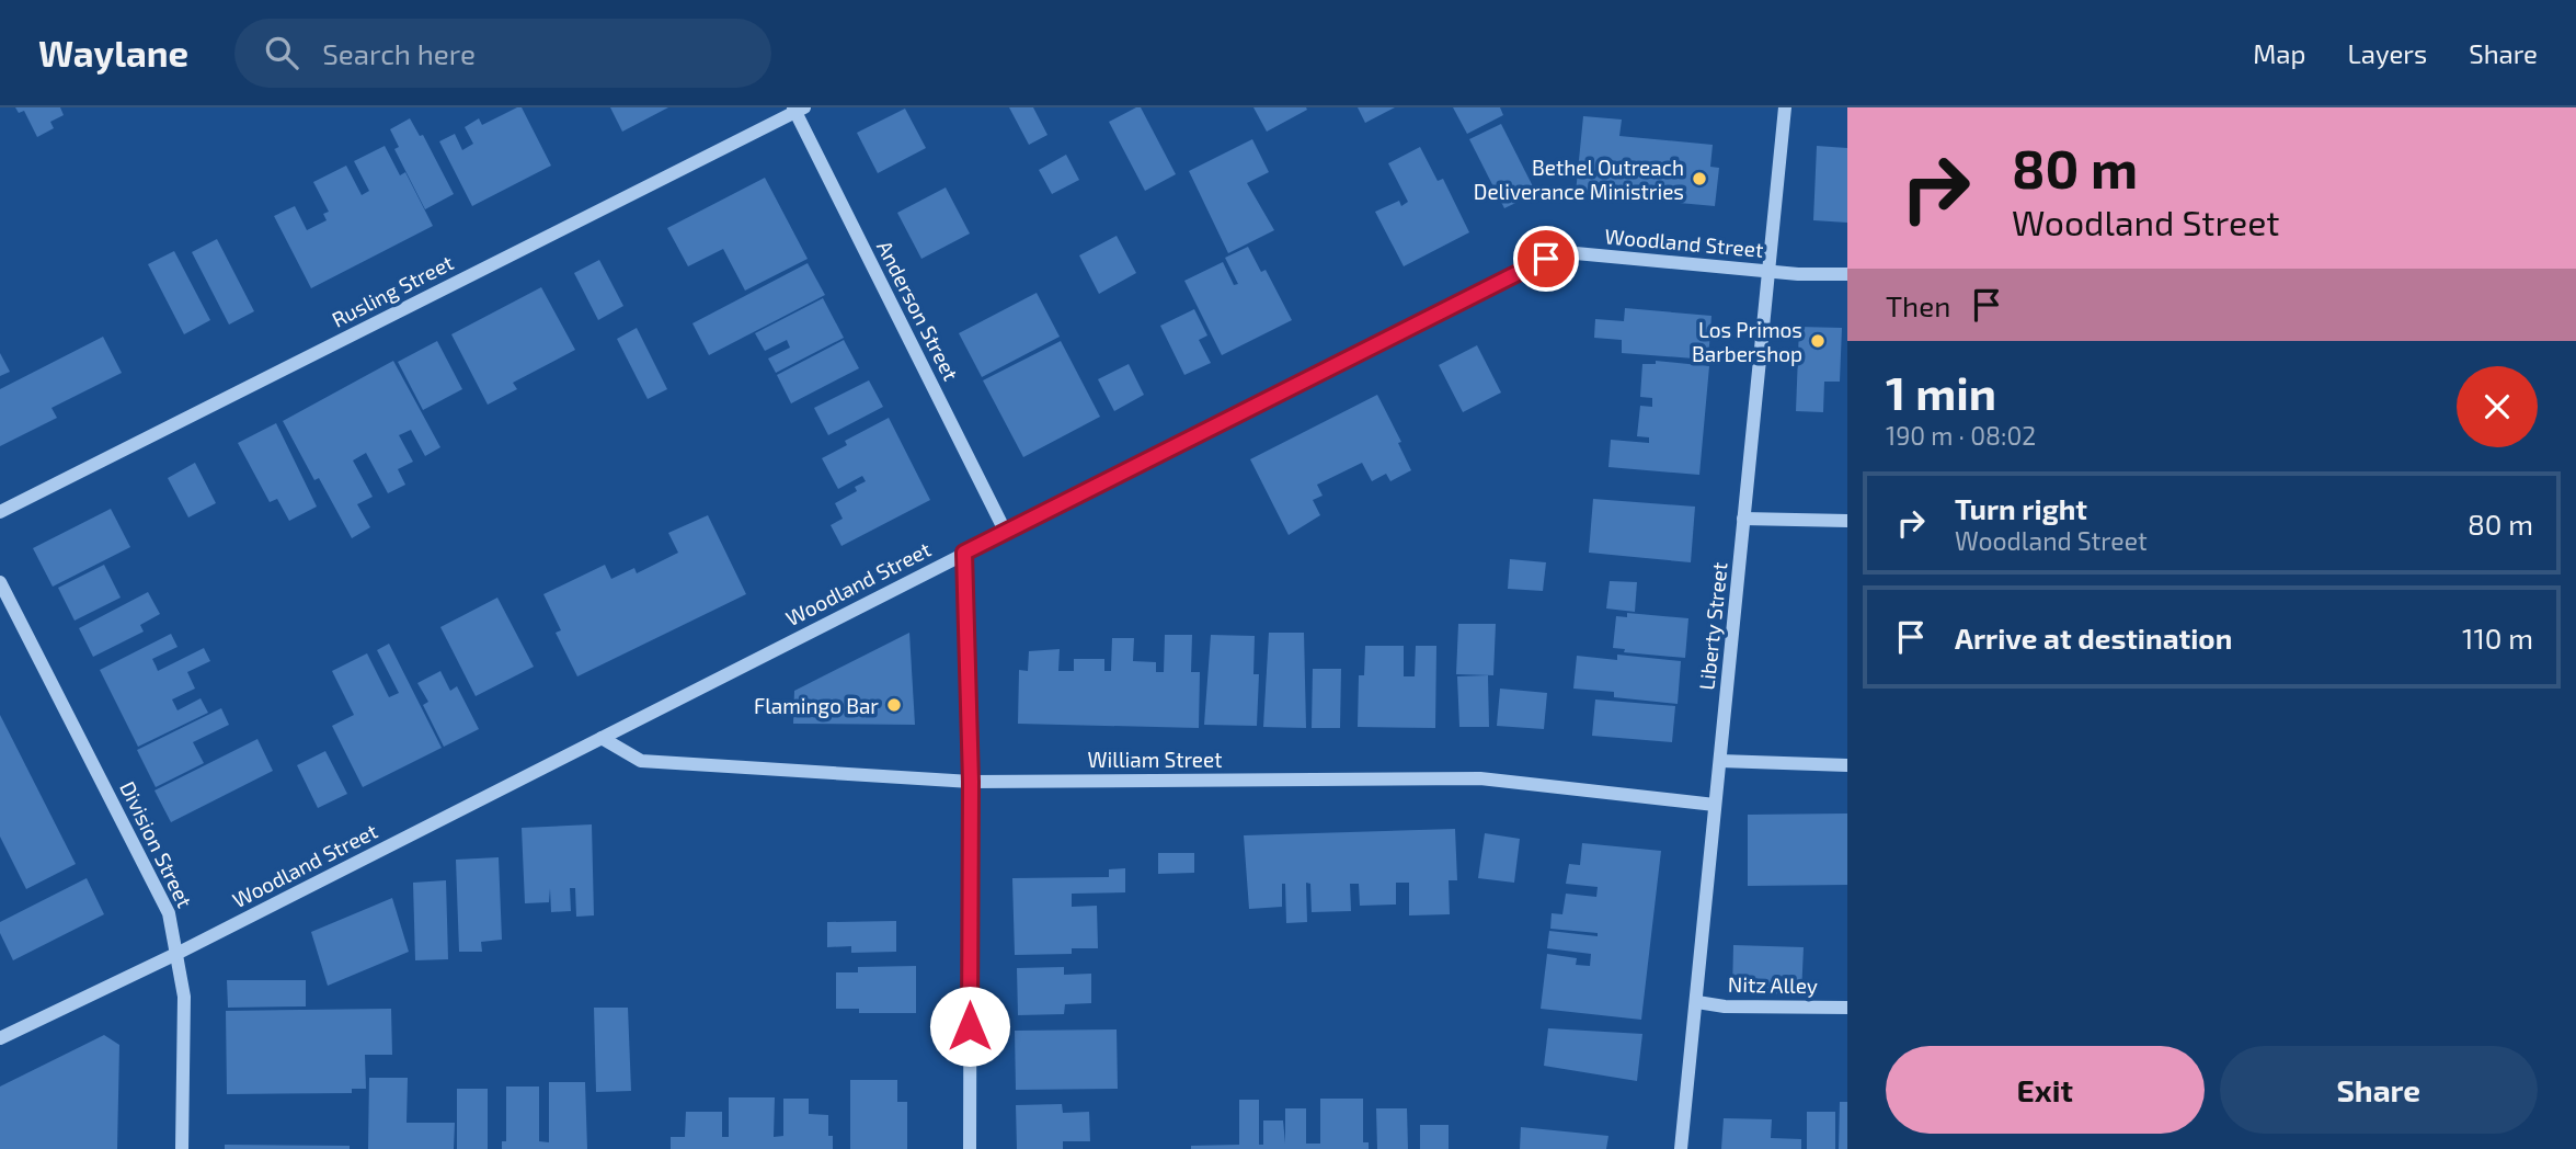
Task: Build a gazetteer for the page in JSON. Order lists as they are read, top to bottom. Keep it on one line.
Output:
{"streets":{"street":["Woodland Street","Rusling Street","Anderson Street","Liberty Street","William Street","Division Street","Nitz Alley"]},"crossings":[["Woodland Street","Anderson Street"],["Woodland Street","Liberty Street"],["Woodland Street","William Street"],["Woodland Street","Division Street"],["Rusling Street","Anderson Street"],["Liberty Street","William Street"],["Liberty Street","Nitz Alley"]],"places":["Bethel Outreach Deliverance Ministries","Los Primos Barbershop","Flamingo Bar"],"page":{"header":"Waylane","search":"Search here","nav":["Map","Layers","Share"],"turn":["80 m","Woodland Street"],"then":"Then","heading":["1 min","190 m · 08:02"],"list":[{"name":"Turn right","note":"Woodland Street","value":"80 m"},{"name":"Arrive at destination","value":"110 m"}],"buttons":["Exit","Share"]}}
